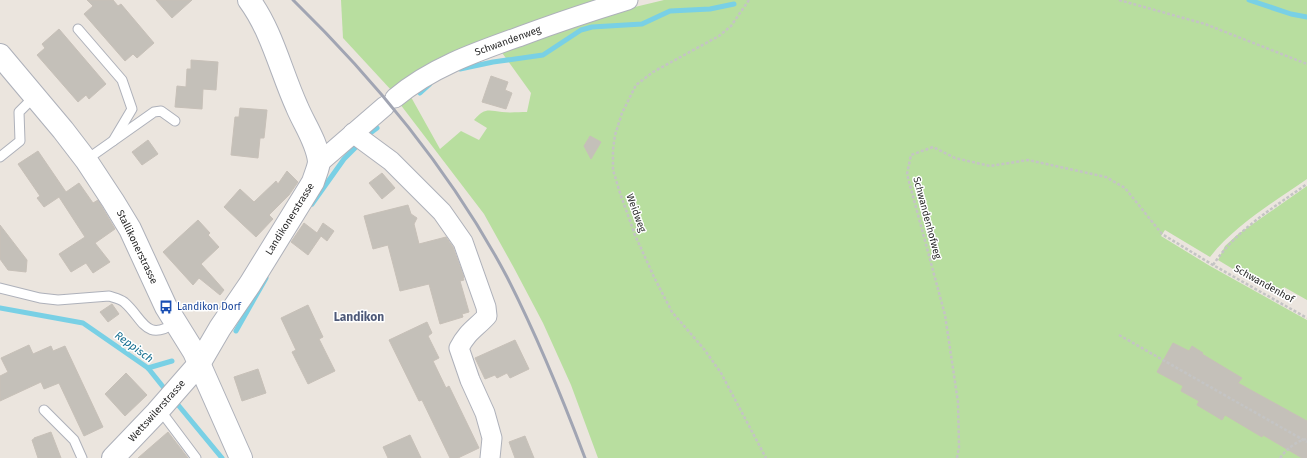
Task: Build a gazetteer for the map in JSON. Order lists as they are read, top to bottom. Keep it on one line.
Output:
{"streets":{"street":["Schwandenweg","Landikonerstrasse","Stallikonerstrasse","Wettswilerstrasse"],"path":["Weidweg","Schwandenhofweg","Schwandenhof"]},"crossings":[["Schwandenweg","Landikonerstrasse"],["Schwandenhofweg","Schwandenhof"],["Landikonerstrasse","Stallikonerstrasse"],["Landikonerstrasse","Wettswilerstrasse"],["Stallikonerstrasse","Wettswilerstrasse"]],"districts":["Landikon"],"water":["Reppisch"],"places":{"bus stop":["Landikon Dorf"]}}
